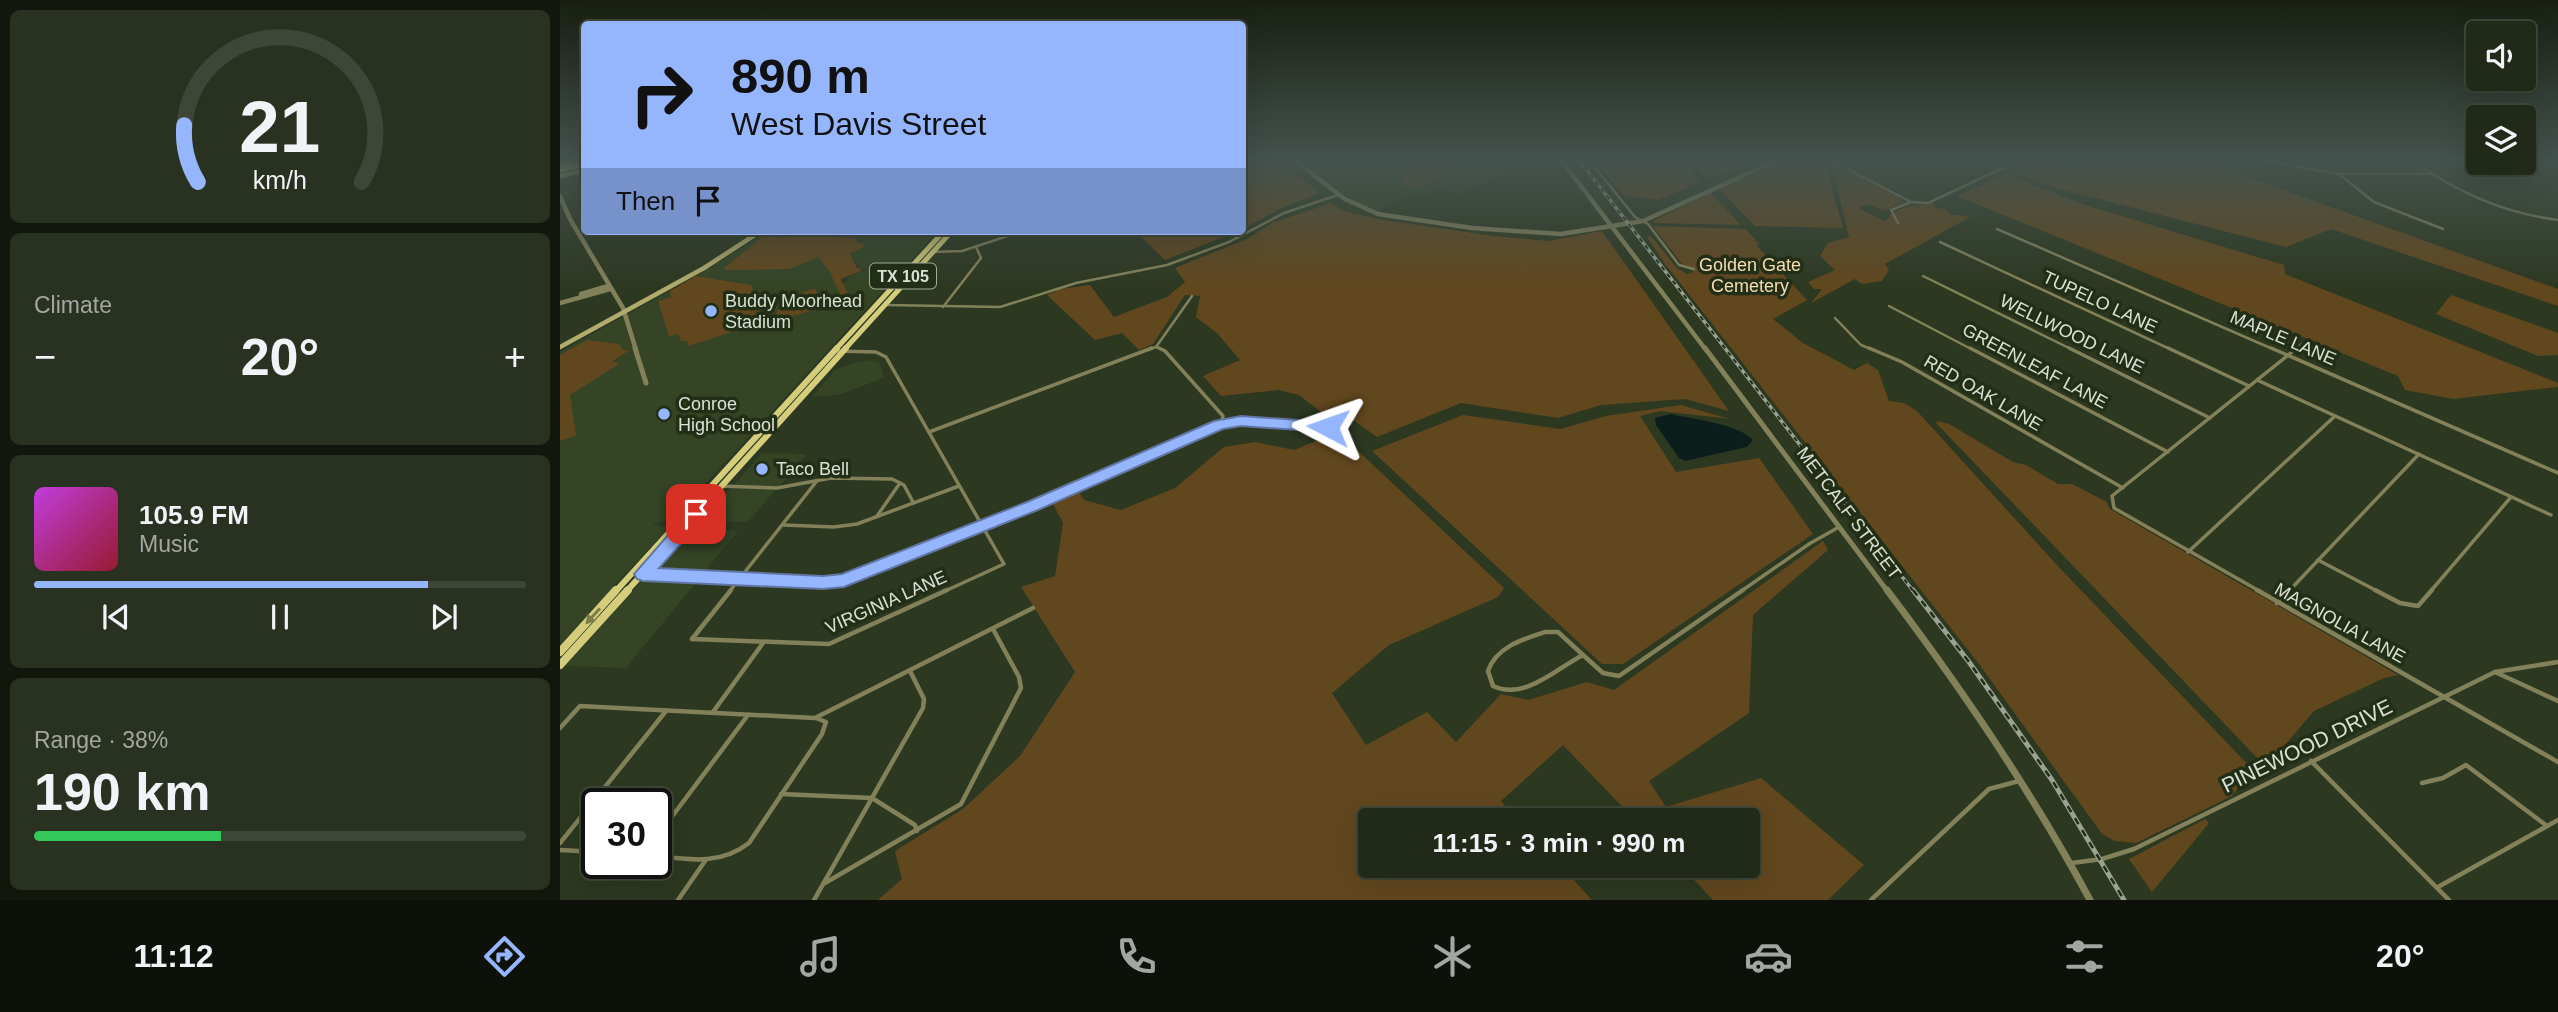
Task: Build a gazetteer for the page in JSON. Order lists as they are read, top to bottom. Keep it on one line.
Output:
{"streets":{"main road":["TX 105"],"street":["TUPELO LANE","WELLWOOD LANE","MAPLE LANE","GREENLEAF LANE","RED OAK LANE","METCALF STREET","VIRGINIA LANE","MAGNOLIA LANE","PINEWOOD DRIVE"]},"crossings":[["RED OAK LANE","MAGNOLIA LANE"],["METCALF STREET","PINEWOOD DRIVE"],["MAGNOLIA LANE","PINEWOOD DRIVE"]],"parks":["Golden Gate Cemetery"],"places":["Buddy Moorhead Stadium","Conroe High School","Taco Bell"],"page":{"turn":["890 m","West Davis Street"],"then":"Then","tile":["Climate",["Range · 38%","190 km"]],"heat":["−","20°","+"],"song":["105.9 FM","Music"],"limit":"30","trip":"11:15 · 3 min · 990 m","tabs":["11:12","20°"],"gauge":["21","km/h"]}}
